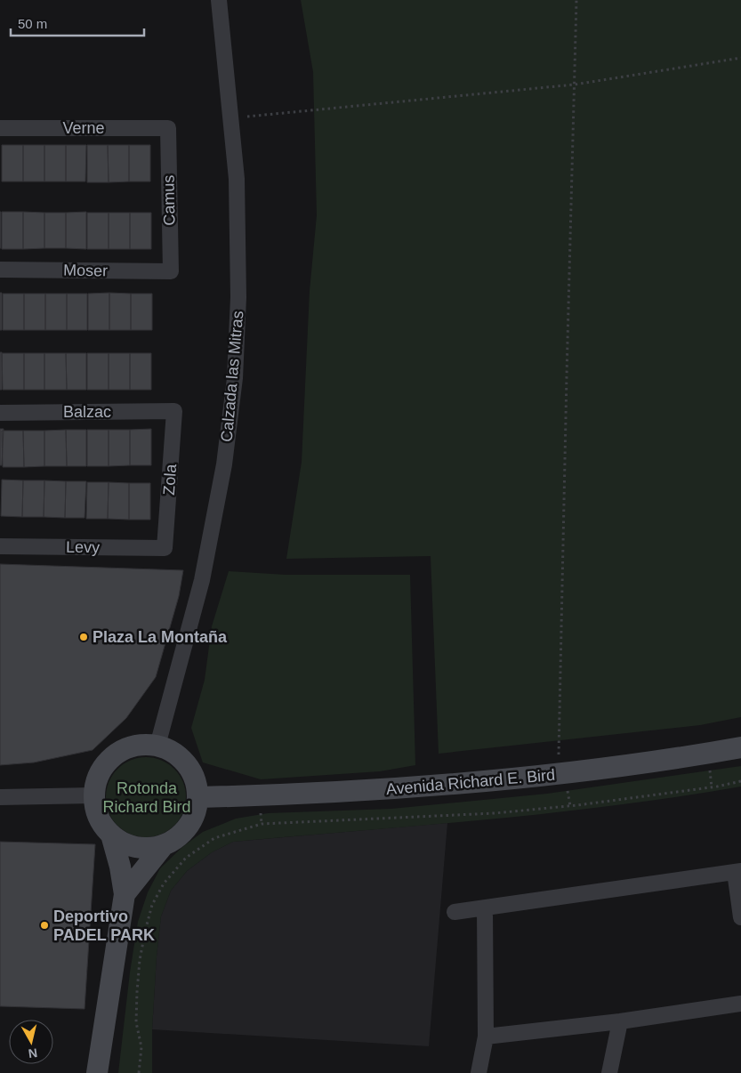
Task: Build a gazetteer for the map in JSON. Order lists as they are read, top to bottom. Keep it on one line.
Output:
{"streets":{"street":["Verne","Camus","Moser","Calzada las Mitras","Balzac","Zola","Levy","Avenida Richard E. Bird"]},"crossings":[["Verne","Camus"],["Camus","Moser"],["Calzada las Mitras","Avenida Richard E. Bird"],["Balzac","Zola"],["Zola","Levy"]],"parks":["Rotonda Richard Bird"],"places":["Plaza La Montaña","Deportivo PADEL PARK"],"scale_bar":"50 m","north":"bottom"}
